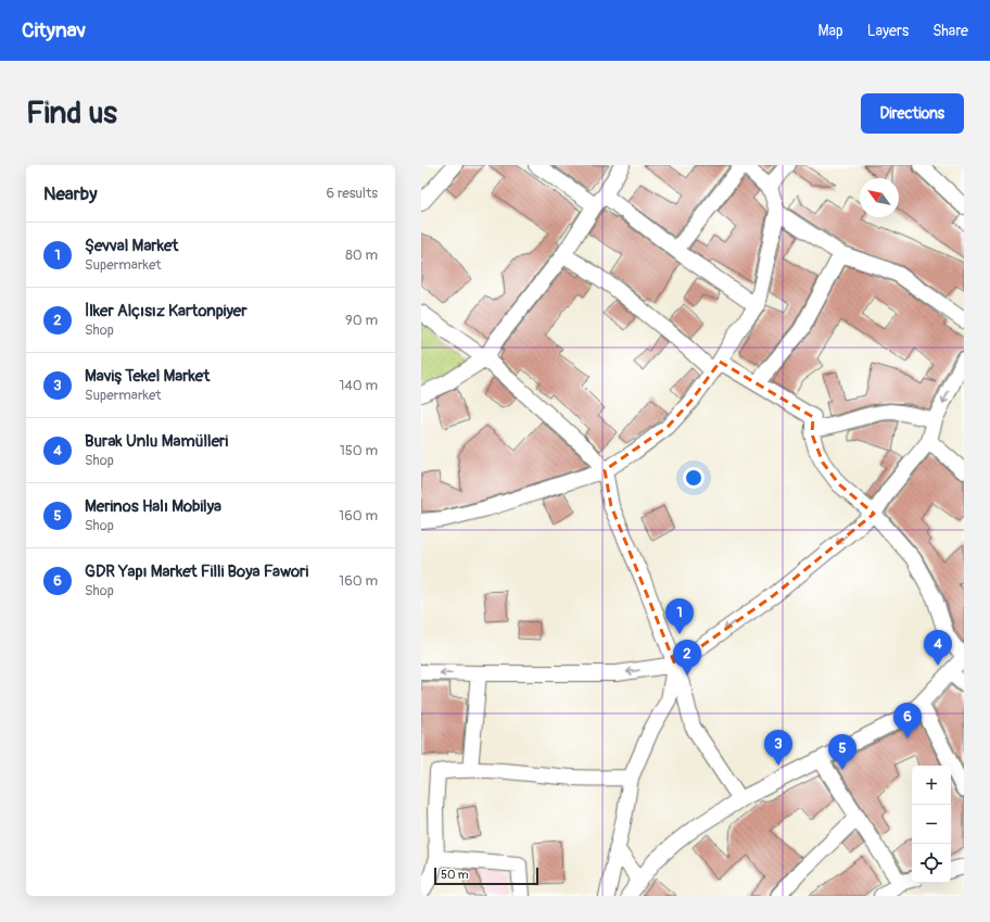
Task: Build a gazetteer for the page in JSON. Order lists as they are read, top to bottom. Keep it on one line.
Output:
{"scale_bar":"50 m","north":"top left","page":{"header":"Citynav","nav":["Map","Layers","Share"],"buttons":"Directions","title":"Find us","heading":["Nearby","6 results"],"list":[{"mark":"1","name":"Şevval Market","note":"Supermarket","value":"80 m"},{"mark":"2","name":"İlker Alçısız Kartonpiyer","note":"Shop","value":"90 m"},{"mark":"3","name":"Maviş Tekel Market","note":"Supermarket","value":"140 m"},{"mark":"4","name":"Burak Unlu Mamülleri","note":"Shop","value":"150 m"},{"mark":"5","name":"Merinos Halı Mobilya","note":"Shop","value":"160 m"},{"mark":"6","name":"GDR Yapı Market Filli Boya Fawori","note":"Shop","value":"160 m"}],"pins":["1","4","2","6","3","5"],"map_buttons":["+","−"],"scale":"50 m"}}
